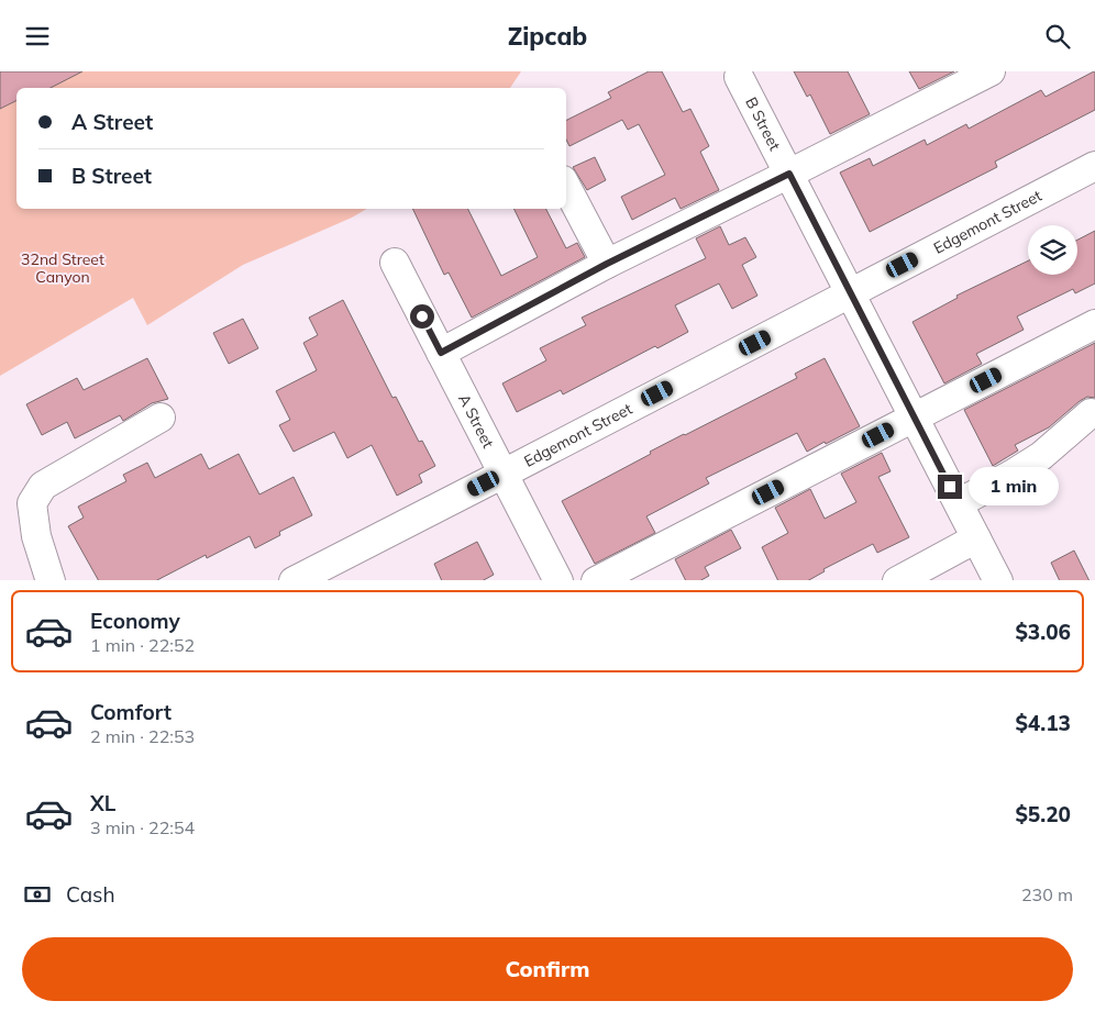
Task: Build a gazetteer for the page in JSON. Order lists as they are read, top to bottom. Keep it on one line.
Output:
{"streets":{"street":["B Street","Edgemont Street","A Street"]},"crossings":[["B Street","Edgemont Street"],["Edgemont Street","A Street"]],"parks":["32nd Street Canyon"],"page":{"header":"Zipcab","banner":["A Street","B Street"],"bubble":"1 min","list":[{"name":"Economy","note":"1 min · 22:52","value":"$3.06"},{"name":"Comfort","note":"2 min · 22:53","value":"$4.13"},{"name":"XL","note":"3 min · 22:54","value":"$5.20"}],"pay":["Cash","230 m"],"buttons":"Confirm"}}
